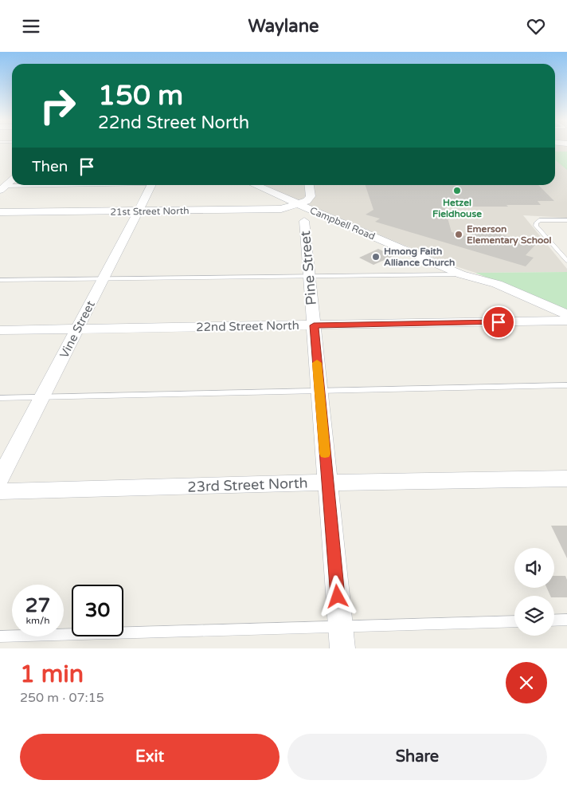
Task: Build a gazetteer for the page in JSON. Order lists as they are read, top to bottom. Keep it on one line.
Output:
{"streets":{"street":["21st Street North","Campbell Road","Pine Street","22nd Street North","Vine Street","23rd Street North"]},"crossings":[["21st Street North","Campbell Road"],["21st Street North","Vine Street"],["Campbell Road","22nd Street North"],["Pine Street","22nd Street North"],["Pine Street","23rd Street North"],["22nd Street North","Vine Street"]],"places":["Hetzel Fieldhouse","Emerson Elementary School","Hmong Faith Alliance Church"],"page":{"header":"Waylane","turn":["150 m","22nd Street North"],"then":"Then","speed":"27 km/h","limit":"30","heading":["1 min","250 m · 07:15"],"buttons":["Exit","Share"]}}
